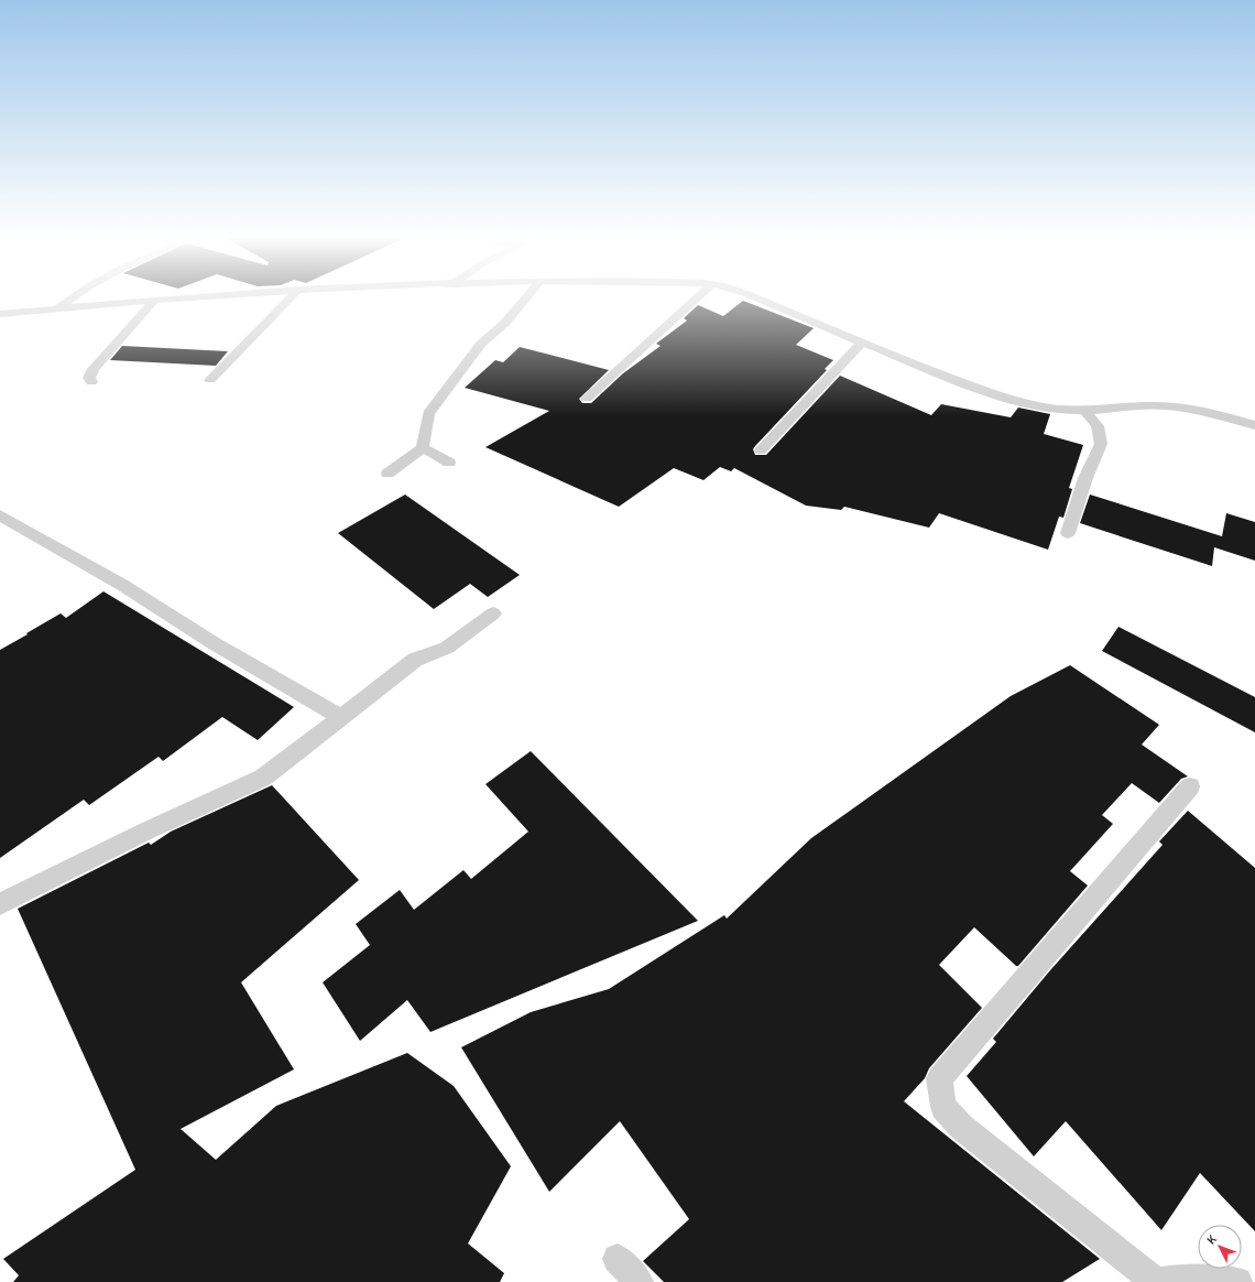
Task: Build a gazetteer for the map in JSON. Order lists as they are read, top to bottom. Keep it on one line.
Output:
{"north":"top left"}
